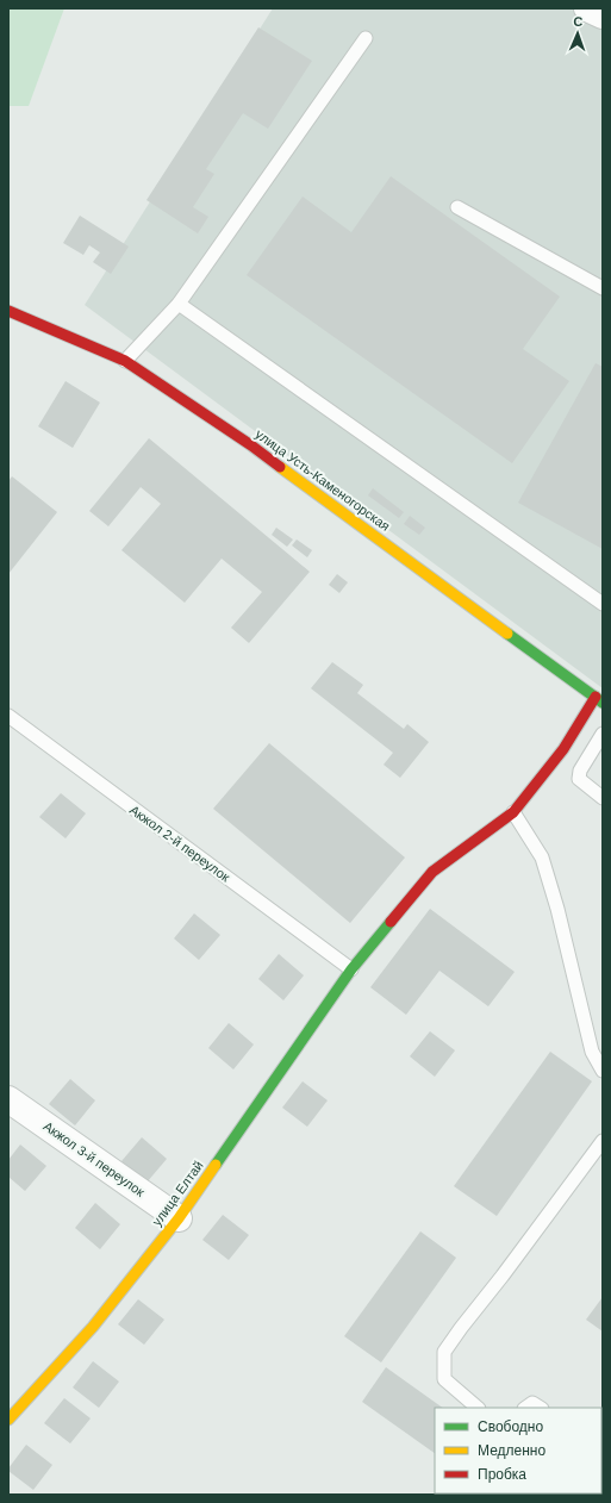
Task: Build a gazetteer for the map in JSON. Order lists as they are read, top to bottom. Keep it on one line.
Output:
{"streets":{"street":["улица Усть-Каменогорская","Акжол 3-й переулок","улица Елтай"],"lane":["Акжол 2-й переулок"]},"crossings":[["улица Усть-Каменогорская","улица Елтай"],["Акжол 2-й переулок","улица Елтай"],["Акжол 3-й переулок","улица Елтай"]],"legend":["Свободно","Медленно","Пробка"],"north":"top"}
